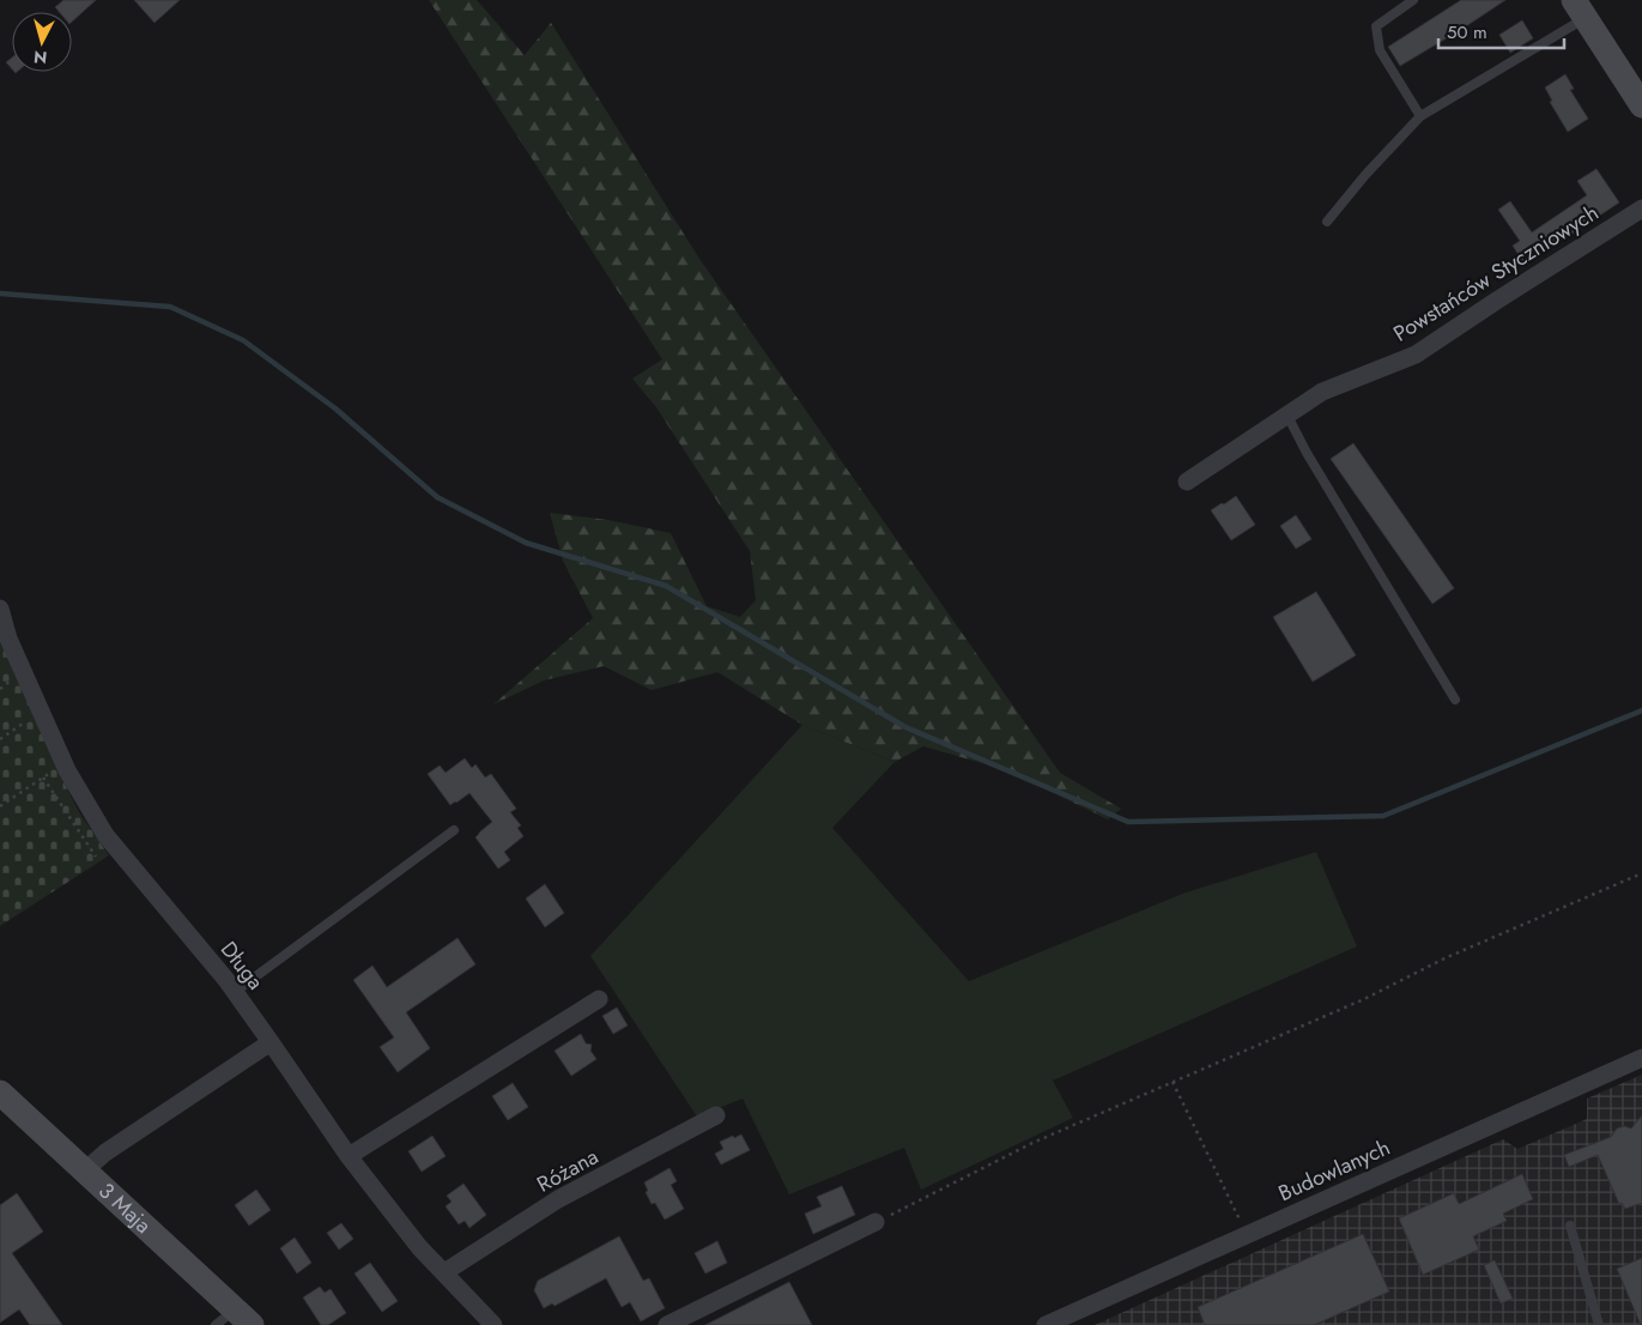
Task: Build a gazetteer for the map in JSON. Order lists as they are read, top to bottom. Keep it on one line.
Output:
{"streets":{"street":["Powstańców Styczniowych","Długa","Różana","Budowlanych","3 Maja"]},"crossings":[["Długa","Różana"]],"scale_bar":"50 m","north":"bottom"}
